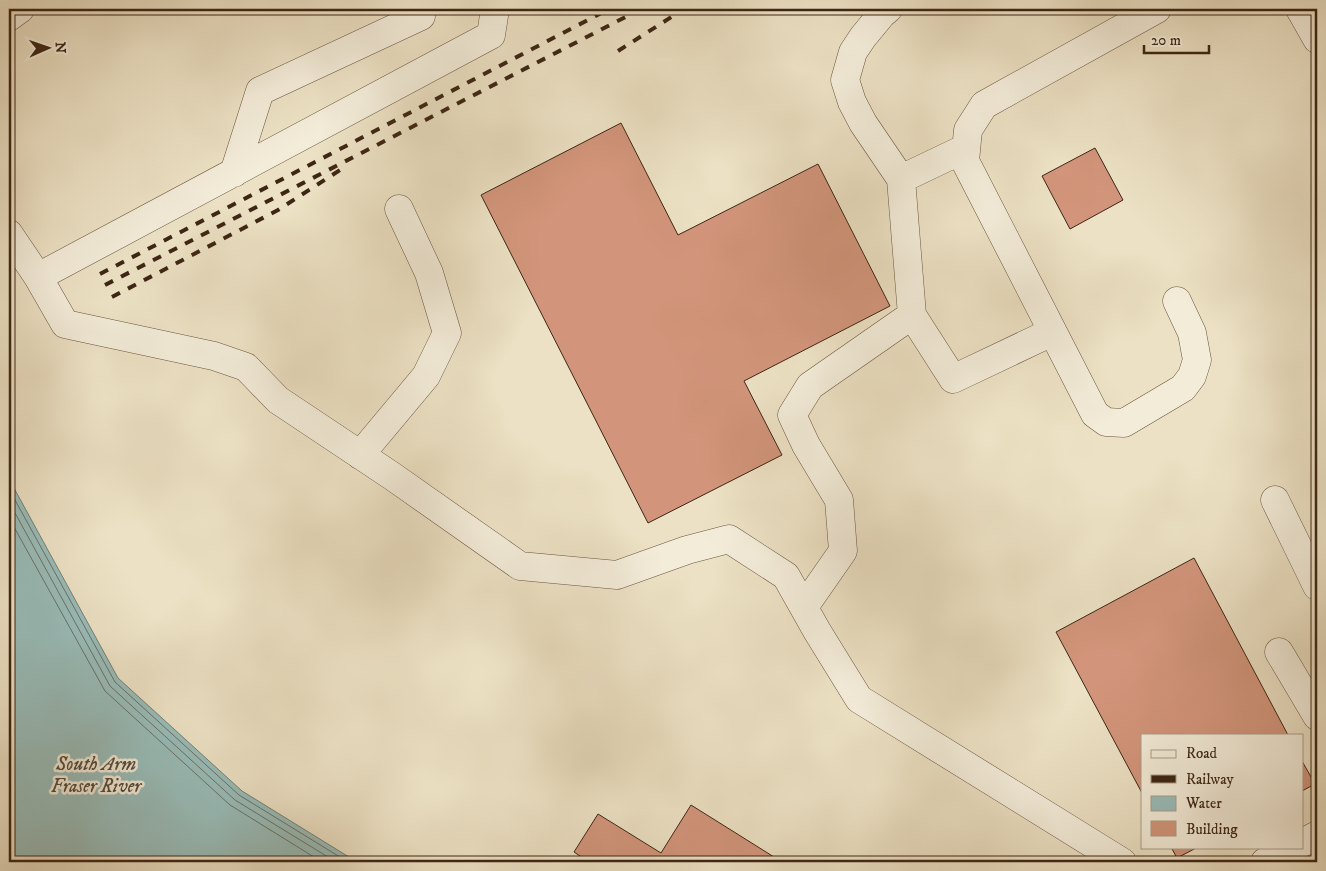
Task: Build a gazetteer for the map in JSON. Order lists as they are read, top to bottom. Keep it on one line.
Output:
{"water":["South Arm Fraser River"],"legend":["Road","Railway","Water","Building"],"scale_bar":"20 m","north":"right"}
